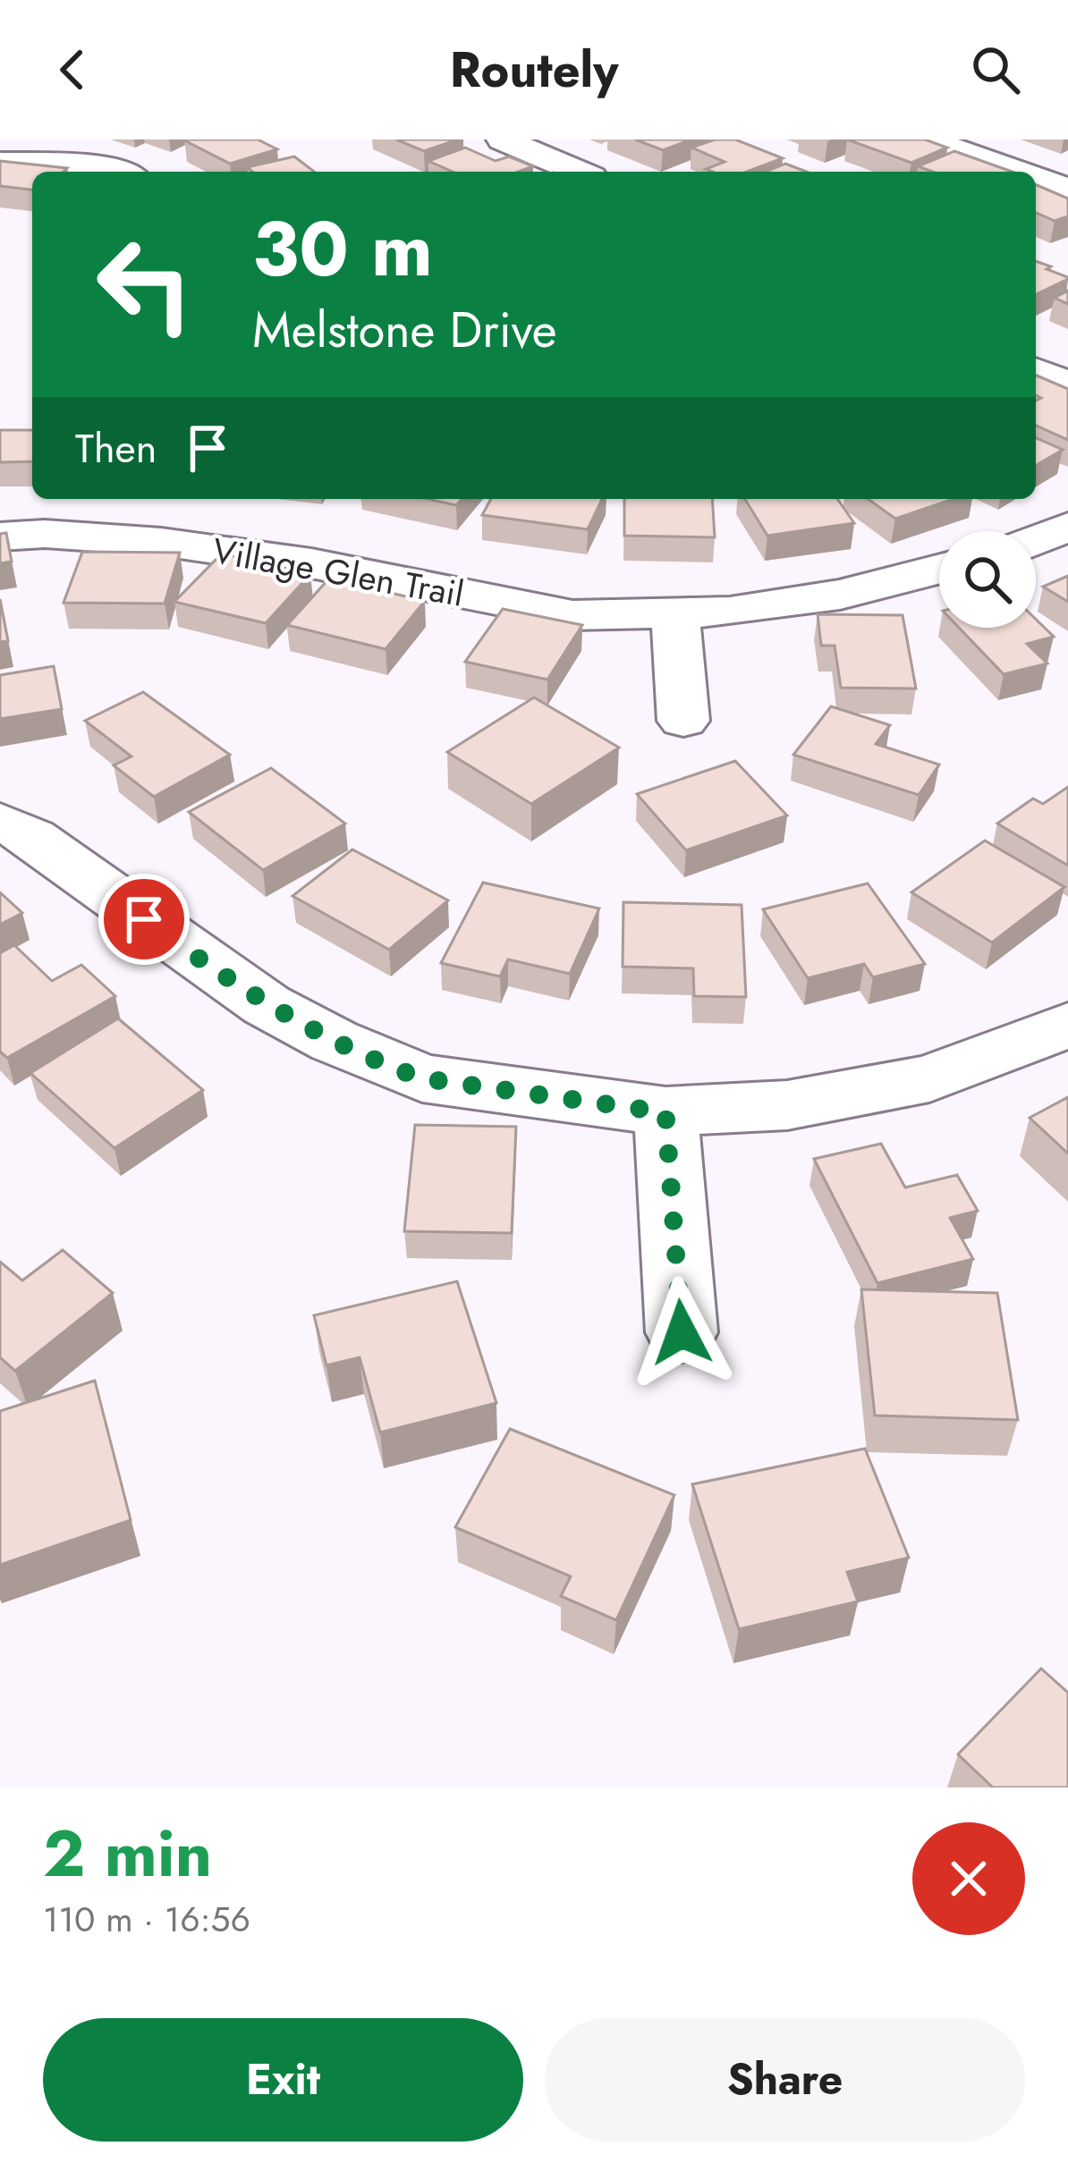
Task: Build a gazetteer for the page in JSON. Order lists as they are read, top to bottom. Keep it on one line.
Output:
{"streets":{"street":["Village Glen Trail"]},"page":{"header":"Routely","turn":["30 m","Melstone Drive"],"then":"Then","heading":["2 min","110 m · 16:56"],"buttons":["Exit","Share"]}}
